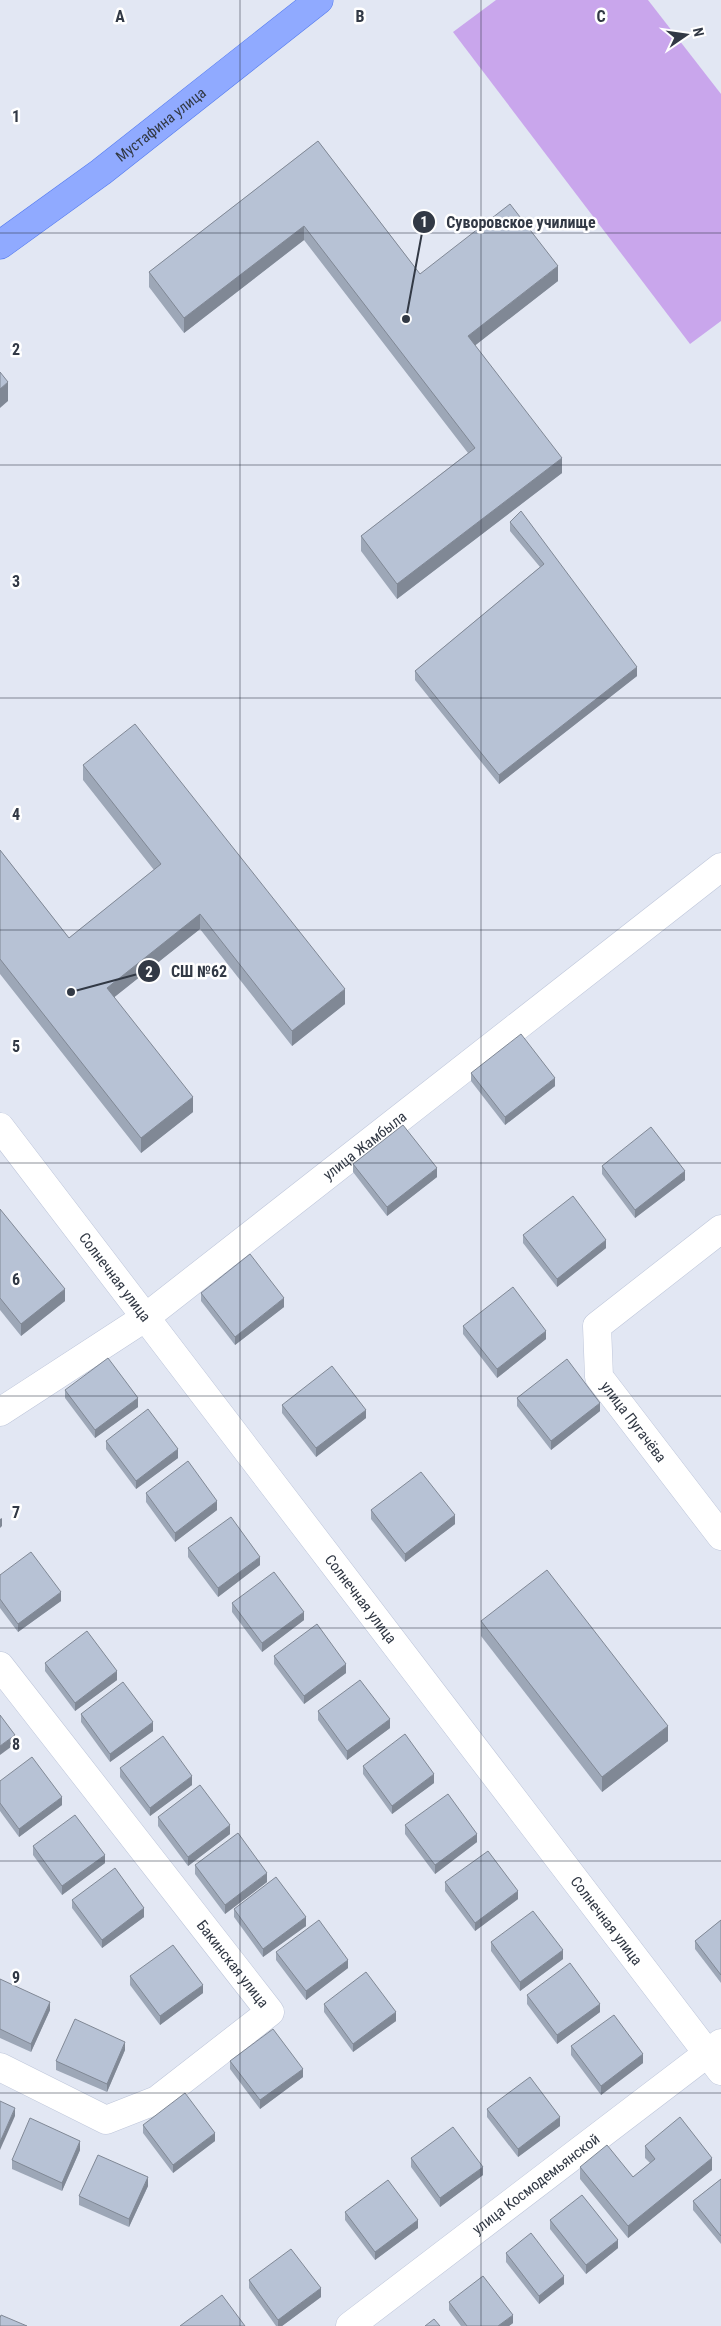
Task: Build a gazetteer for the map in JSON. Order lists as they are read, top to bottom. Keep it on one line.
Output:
{"streets":{"main road":["Мустафина улица"],"street":["улица Жамбыла","Солнечная улица","улица Пугачёва","Бакинская улица","улица Космодемьянской"]},"crossings":[["улица Жамбыла","Солнечная улица"],["Солнечная улица","улица Космодемьянской"]],"places":["Суворовское училище","СШ №62"],"north":"right","grid":{"columns":["A","B","C"],"rows":["1","2","3","4","5","6","7","8","9"]}}
